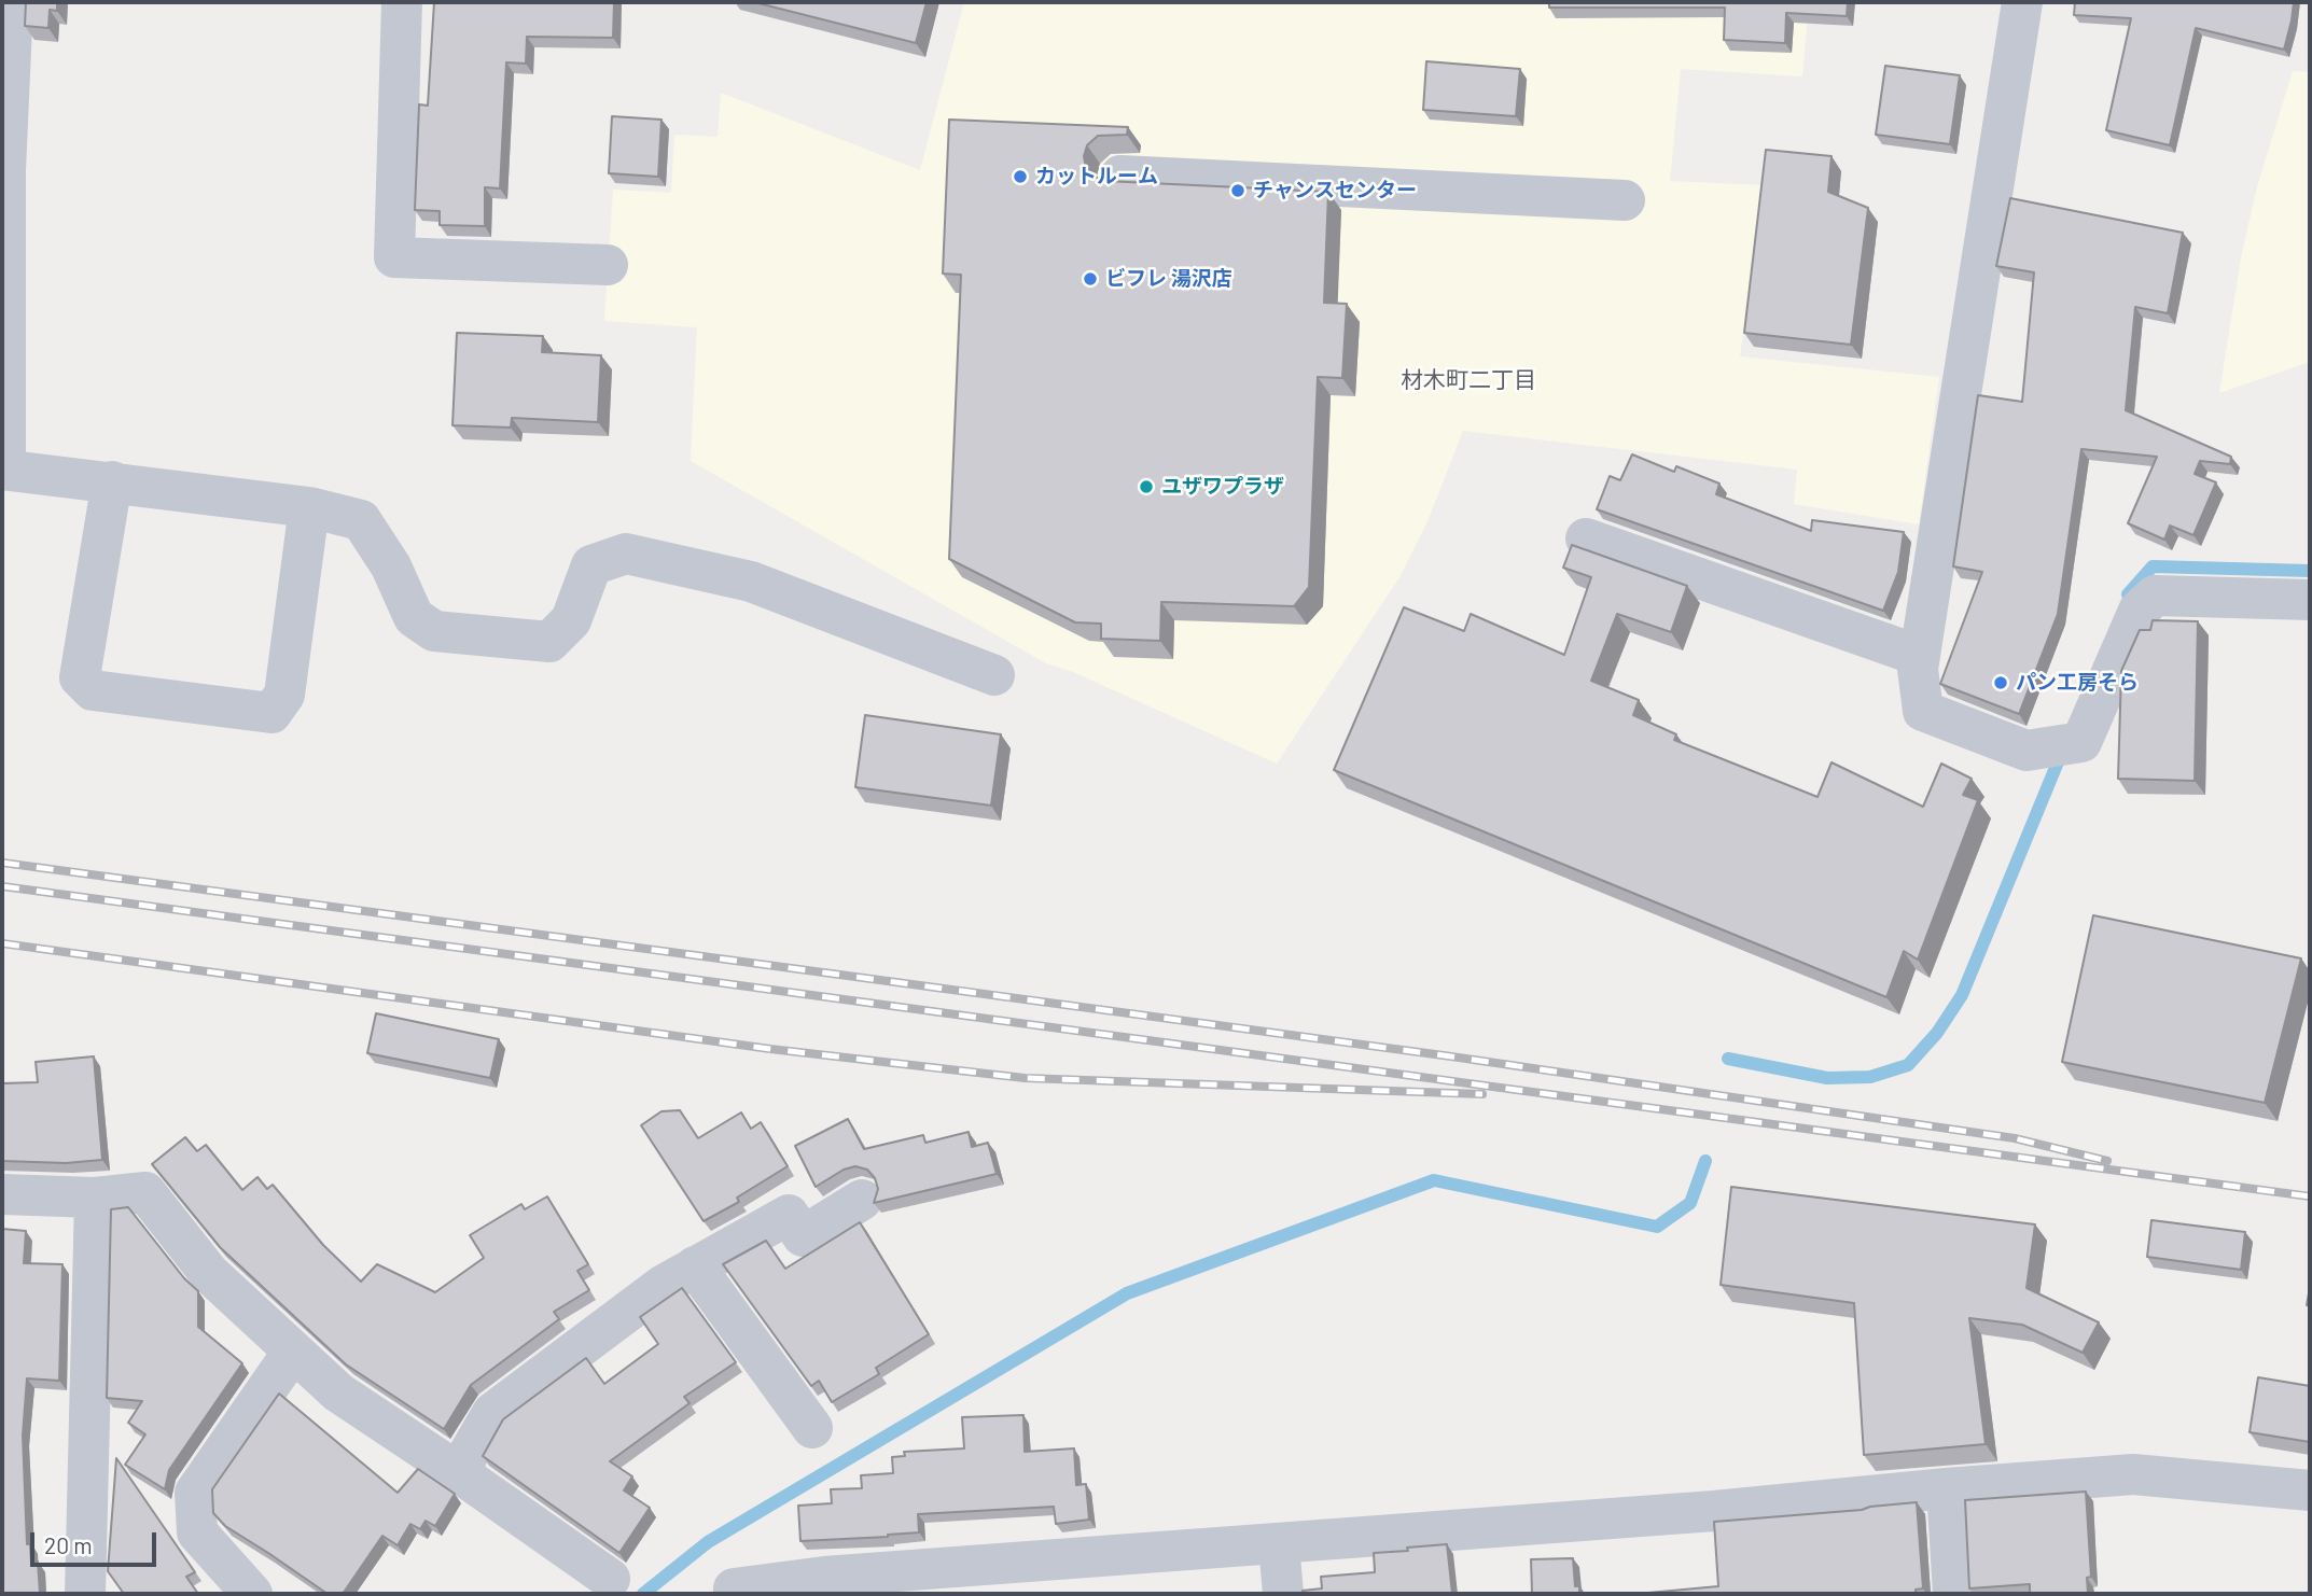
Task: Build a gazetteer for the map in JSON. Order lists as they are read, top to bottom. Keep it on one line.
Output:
{"districts":["材木町二丁目"],"places":["カットルーム","チャンスセンター","ビフレ 湯沢店","ユザワプラザ","パン工房そら"],"scale_bar":"20 m"}
